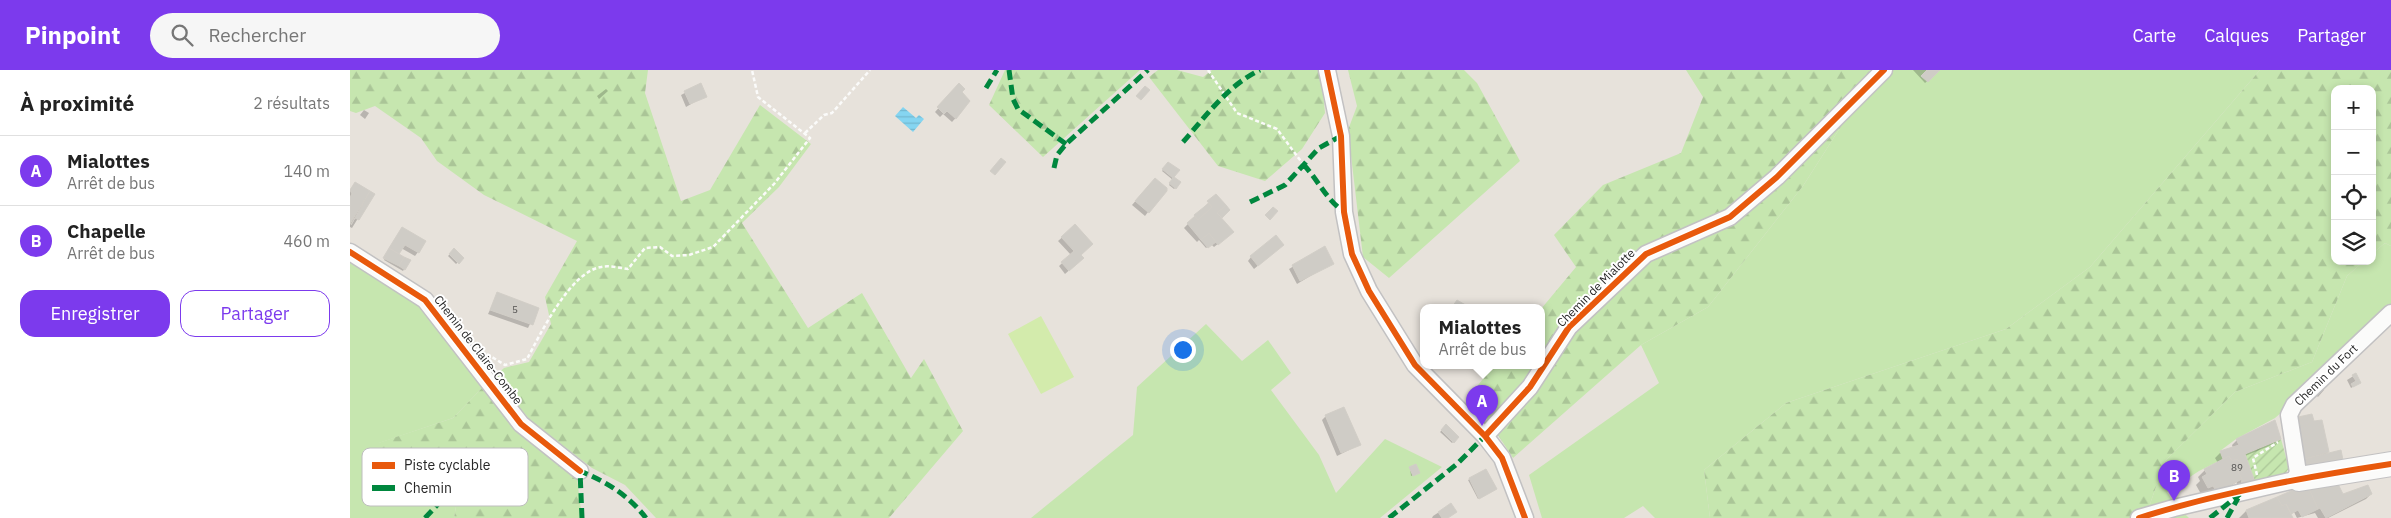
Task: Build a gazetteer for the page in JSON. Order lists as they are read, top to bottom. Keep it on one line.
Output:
{"streets":{"street":["Chemin de Mialotte","Chemin de Claire-Combe","Chemin du Fort"]},"house_numbers":["5","89"],"legend":["Piste cyclable","Chemin"],"page":{"header":"Pinpoint","search":"Rechercher","nav":["Carte","Calques","Partager"],"heading":["À proximité","2 résultats"],"map_buttons":["+","−"],"list":[{"mark":"A","name":"Mialottes","note":"Arrêt de bus","value":"140 m"},{"mark":"B","name":"Chapelle","note":"Arrêt de bus","value":"460 m"}],"buttons":["Enregistrer","Partager"],"popup":["Mialottes","Arrêt de bus"],"pins":["A","B"]}}
